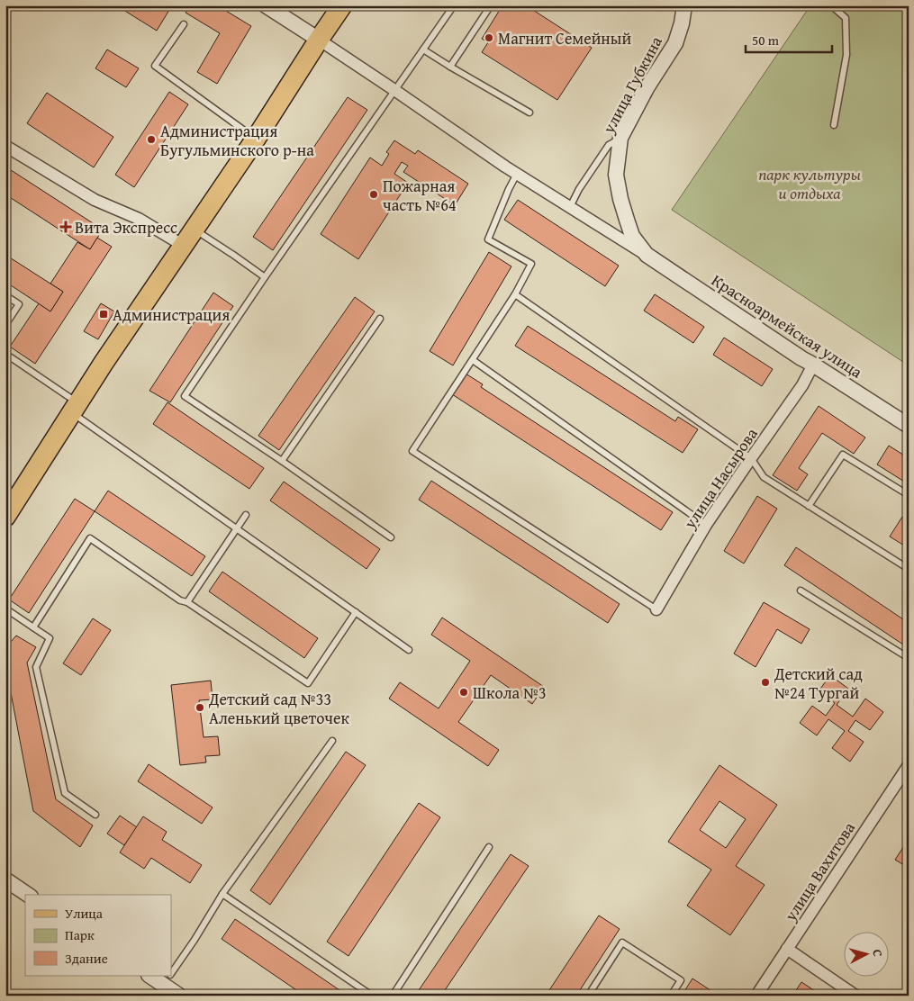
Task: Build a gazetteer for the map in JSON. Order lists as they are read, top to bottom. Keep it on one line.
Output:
{"streets":{"street":["улица Губкина","Красноармейская улица","улица Насырова","улица Вахитова"]},"crossings":[["улица Губкина","Красноармейская улица"],["Красноармейская улица","улица Насырова"]],"parks":["парк культуры и отдыха"],"places":{"other":["Магнит Семейный","Администрация Бугульминского р-на","Пожарная часть №64","Детский сад №24 Тургай","Школа №3","Детский сад №33 Аленький цветочек"],"health":["Вита Экспресс"],"transit":["Администрация"]},"legend":["Улица","Парк","Здание"],"scale_bar":"50 m","north":"right"}
